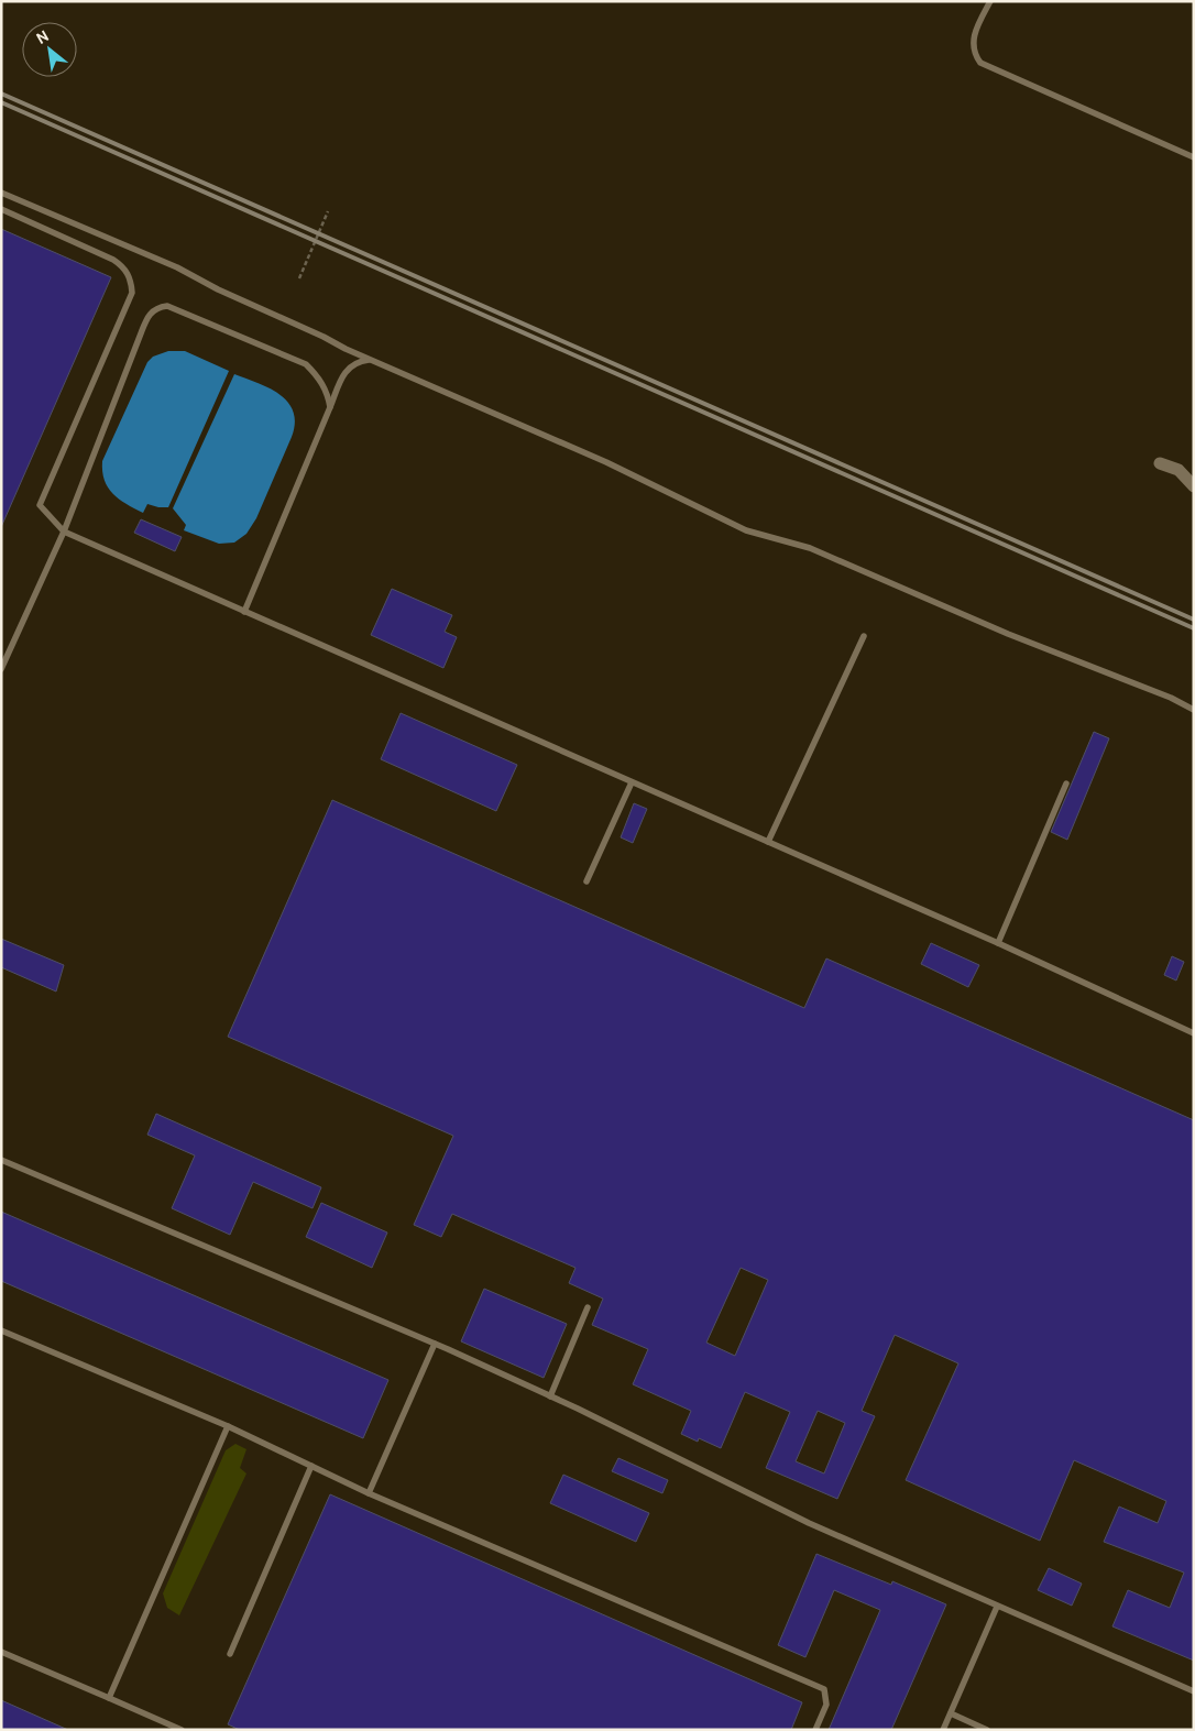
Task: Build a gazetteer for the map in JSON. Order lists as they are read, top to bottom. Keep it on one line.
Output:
{"north":"top left"}
